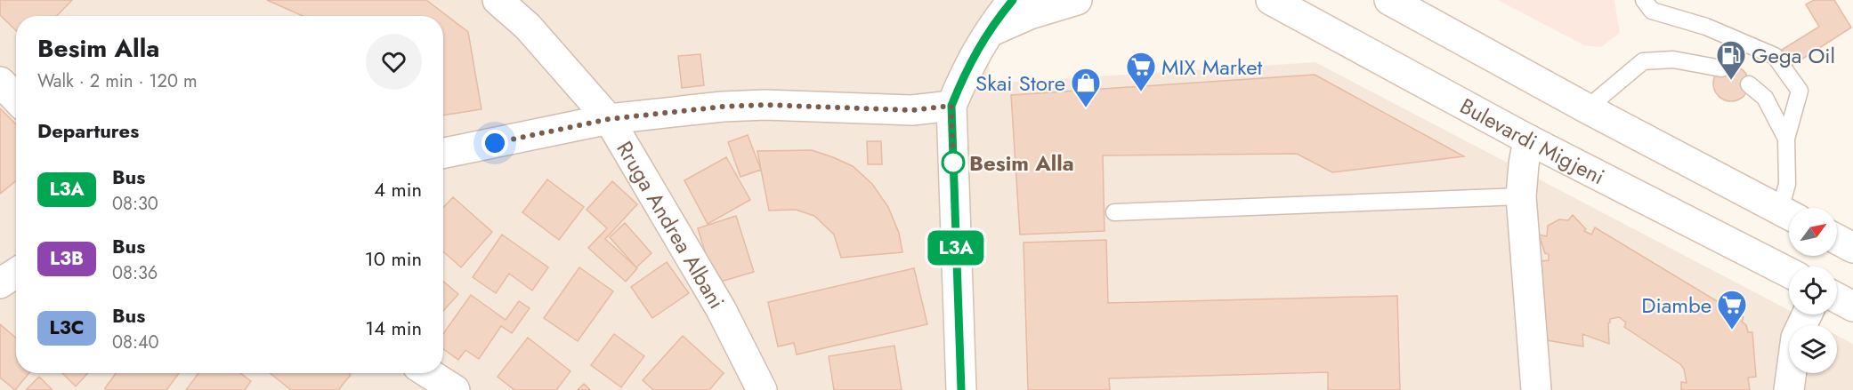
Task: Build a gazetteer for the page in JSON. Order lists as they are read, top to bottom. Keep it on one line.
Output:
{"streets":{"main road":["Bulevardi Migjeni","Rruga Andrea Albani"]},"places":{"fuel station":["Gega Oil"],"supermarket":["MIX Market","Diambe"],"shop":["Skai Store"],"other":["Besim Alla"]},"lines":["bus line L3A"],"north":"top right","page":{"on_map":"L3A","heading":[["Besim Alla","Walk · 2 min · 120 m"],"Departures"],"list":[{"mark":"L3A","name":"Bus","note":"08:30","value":"4 min"},{"mark":"L3B","name":"Bus","note":"08:36","value":"10 min"},{"mark":"L3C","name":"Bus","note":"08:40","value":"14 min"}]}}
